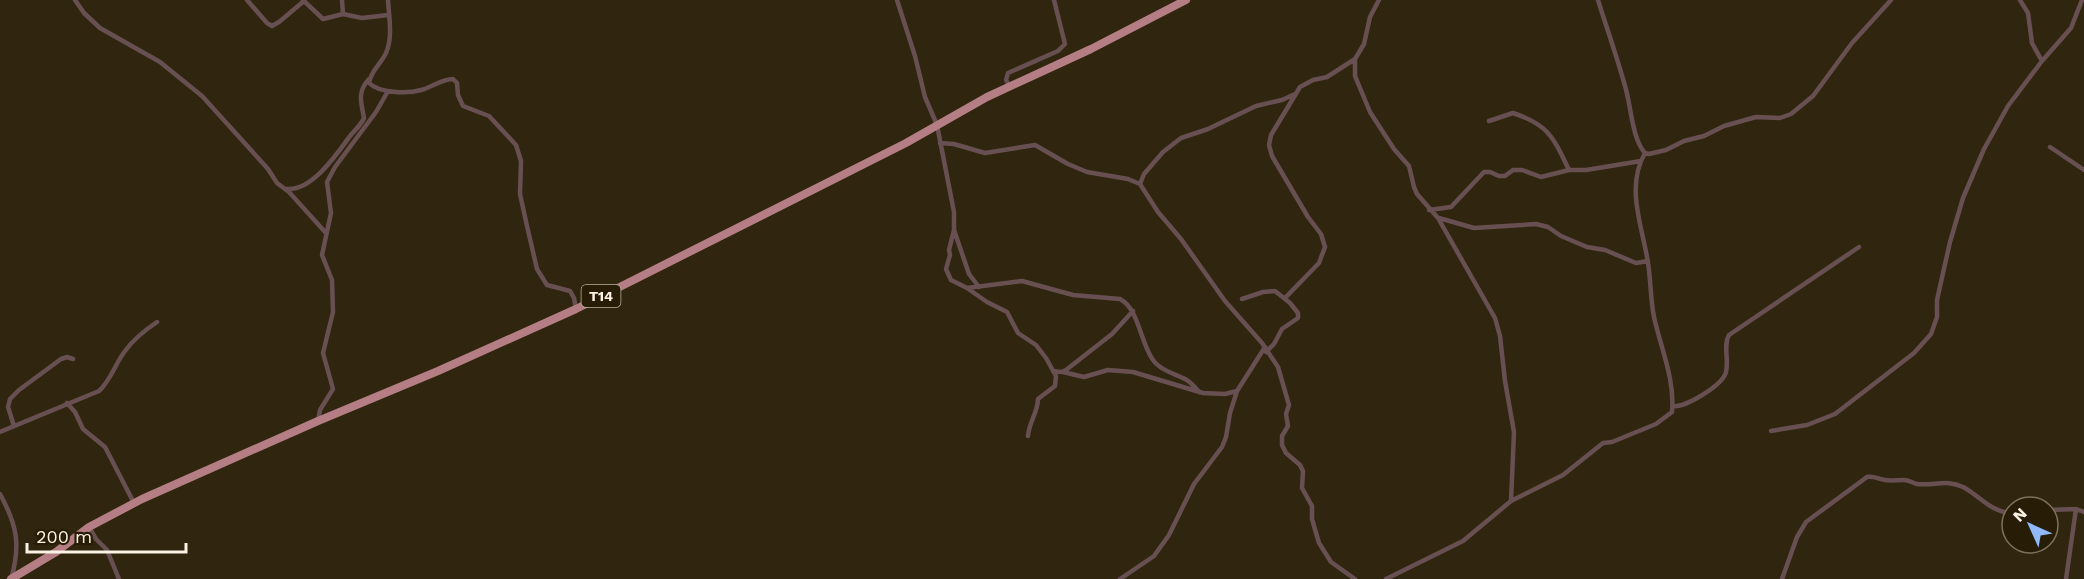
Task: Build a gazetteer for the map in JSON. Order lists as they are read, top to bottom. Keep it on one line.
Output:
{"streets":{"highway":["T14"]},"scale_bar":"200 m","north":"top left"}
